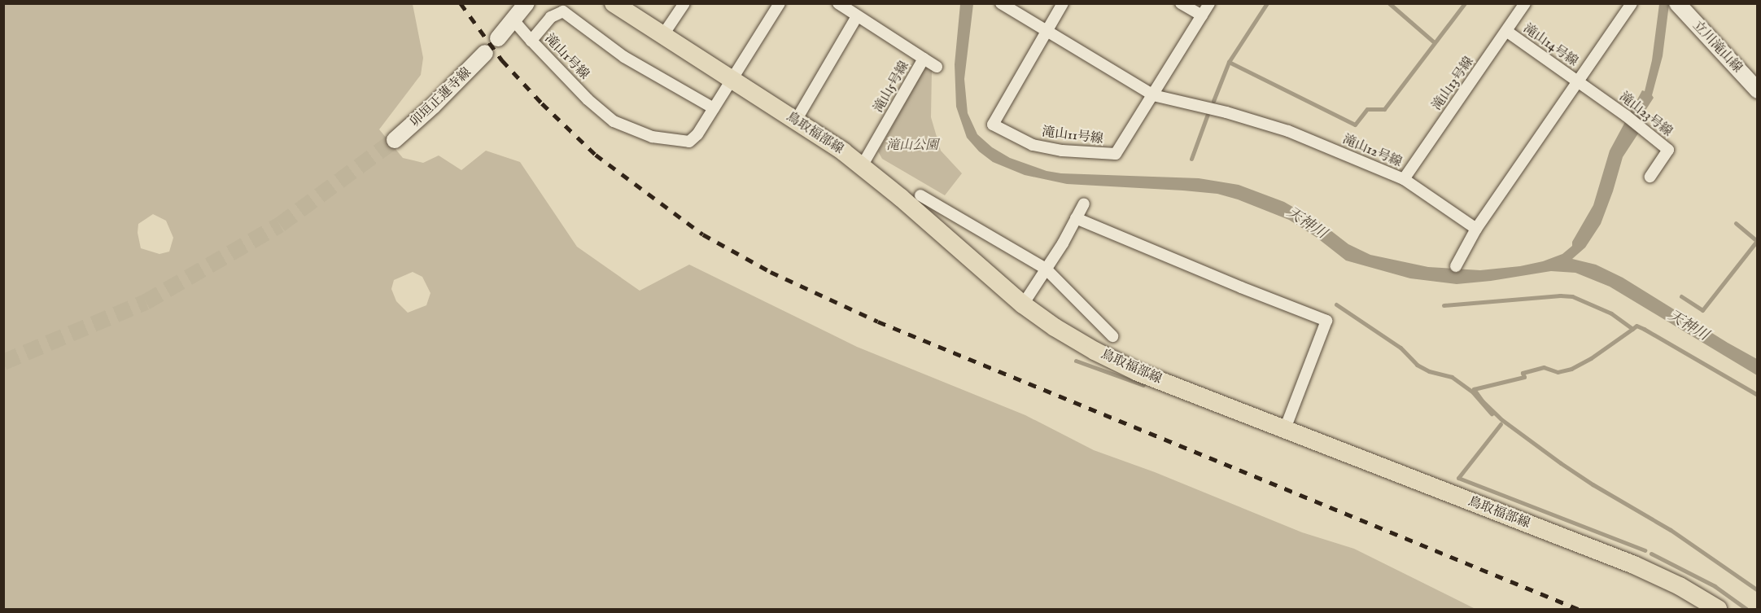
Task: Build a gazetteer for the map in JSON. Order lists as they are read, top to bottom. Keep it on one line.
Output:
{"streets":{"main road":["立川滝山線","卯垣正蓮寺線","鳥取福部線"],"street":["滝山14号線","滝山1号線","滝山13号線","滝山5号線","滝山23号線","滝山11号線","滝山12号線"]},"crossings":[["滝山14号線","滝山13号線"],["滝山14号線","滝山23号線"],["滝山1号線","鳥取福部線"],["滝山13号線","滝山12号線"],["滝山5号線","鳥取福部線"],["滝山11号線","滝山12号線"]],"water":["天神川"],"parks":["滝山公園"]}
